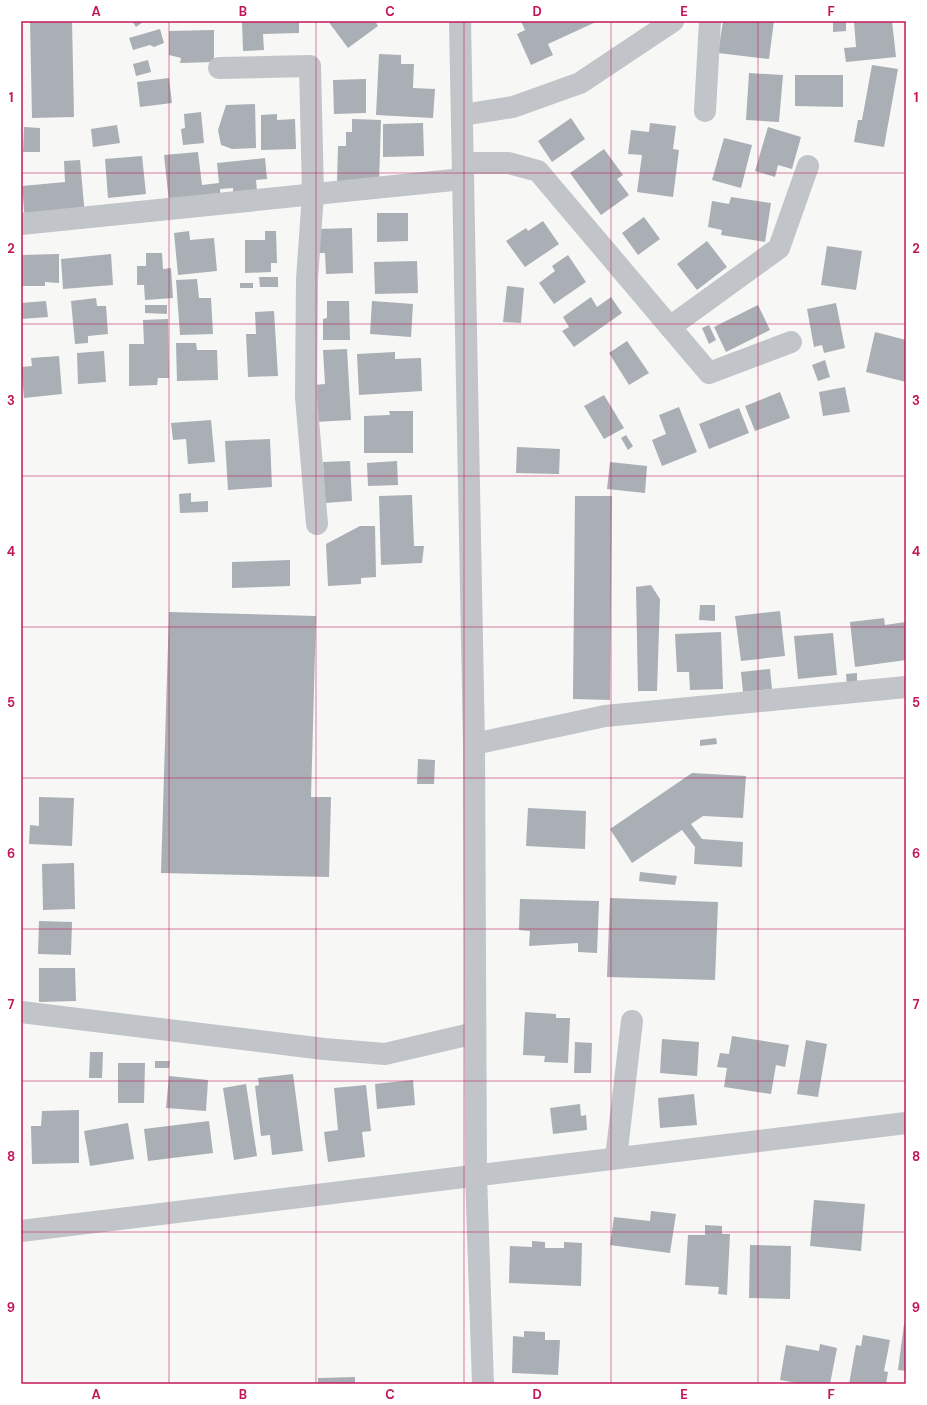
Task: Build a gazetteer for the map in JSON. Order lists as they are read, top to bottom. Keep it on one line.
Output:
{"grid":{"columns":["A","B","C","D","E","F"],"rows":["1","2","3","4","5","6","7","8","9"]}}
